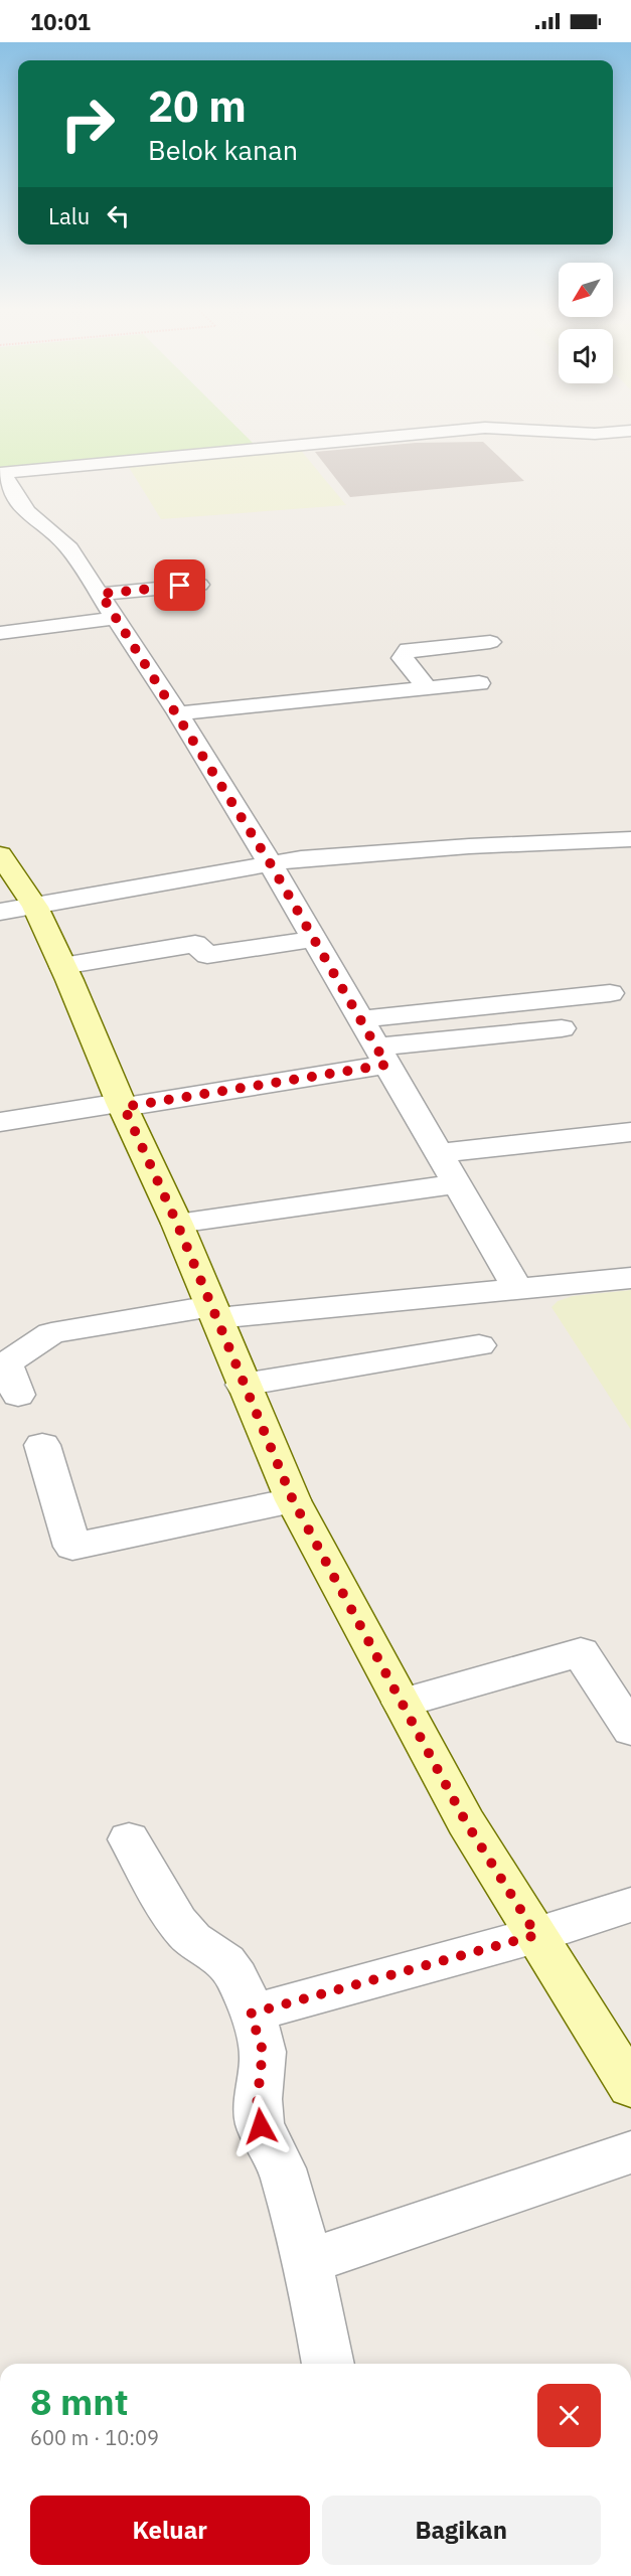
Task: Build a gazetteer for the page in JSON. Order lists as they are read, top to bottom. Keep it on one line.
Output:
{"north":"bottom left","page":{"status":"10:01","turn":["20 m","Belok kanan"],"then":"Lalu","heading":["8 mnt","600 m · 10:09"],"buttons":["Keluar","Bagikan"]}}
